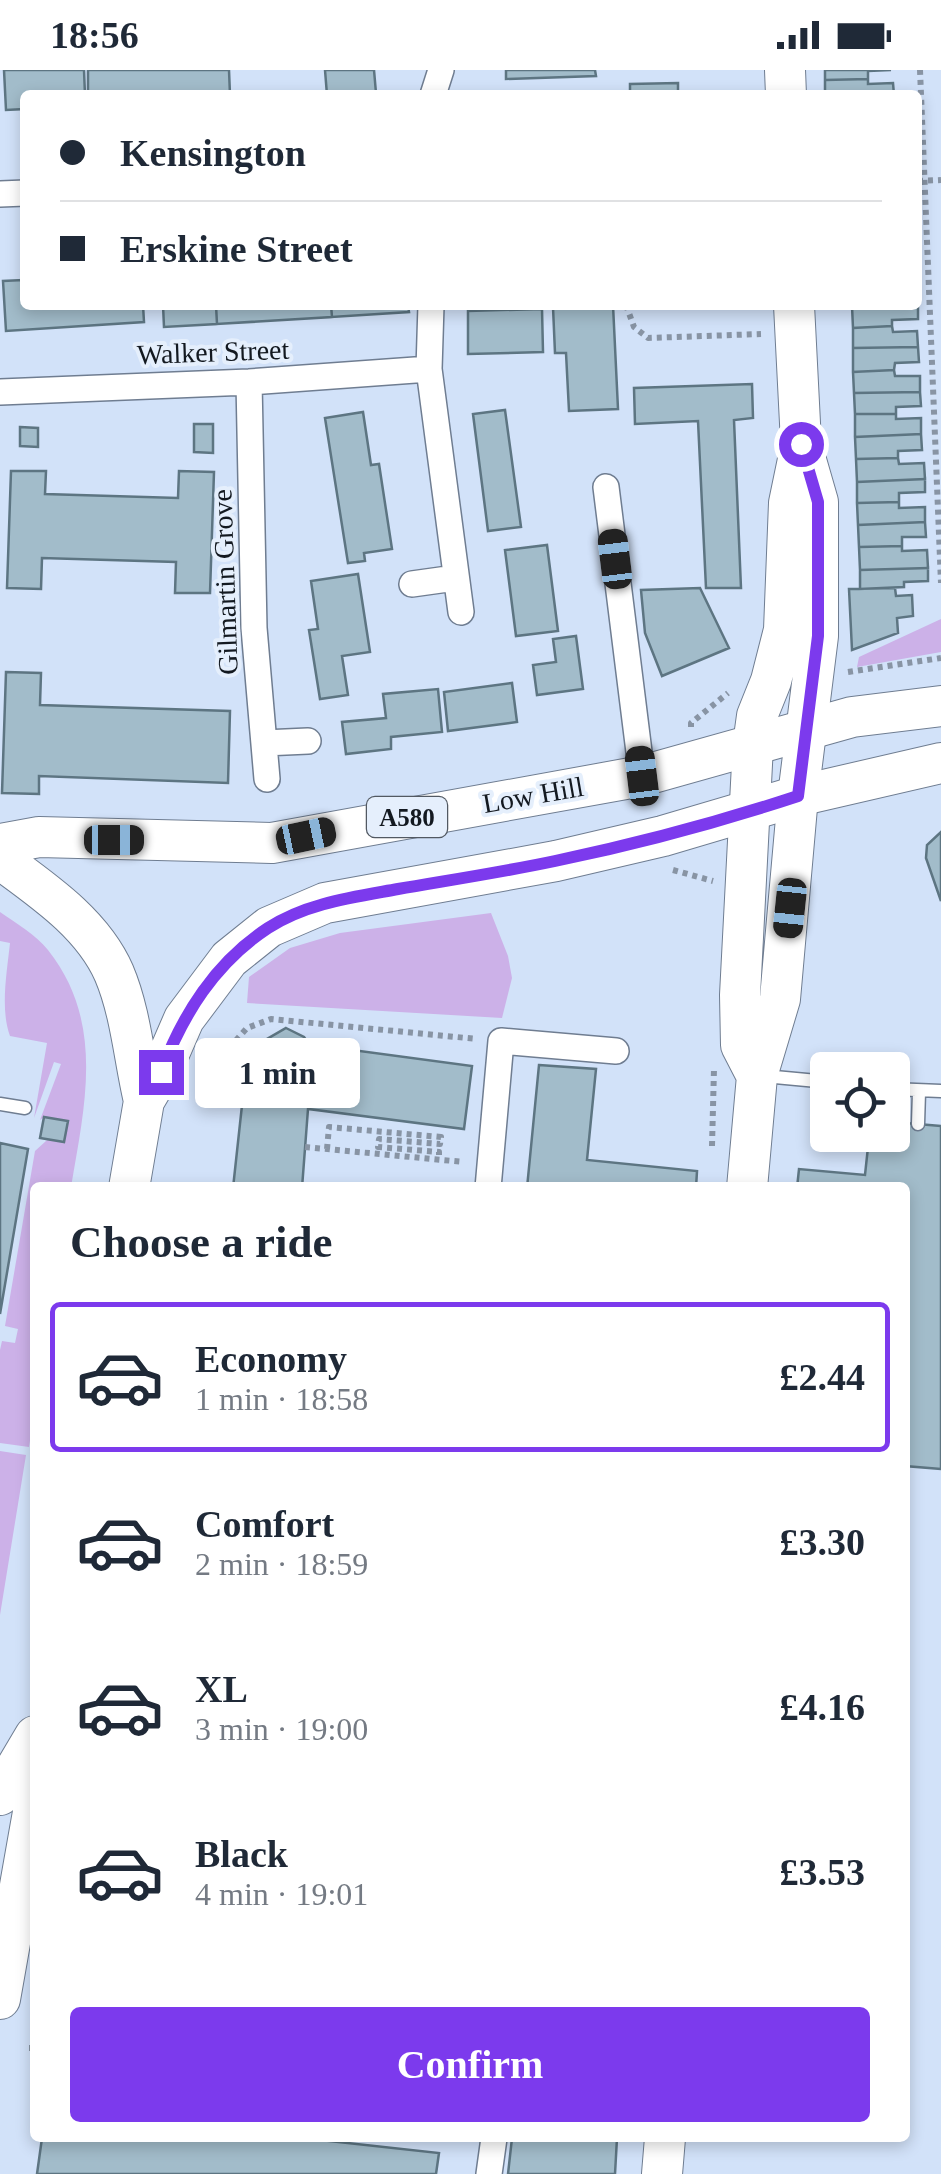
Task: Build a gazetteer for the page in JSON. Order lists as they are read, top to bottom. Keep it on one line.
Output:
{"streets":{"main road":["Low Hill","A580"],"street":["Walker Street","Gilmartin Grove"]},"crossings":[["Walker Street","Gilmartin Grove"]],"page":{"status":"18:56","banner":["Kensington","Erskine Street"],"bubble":"1 min","heading":"Choose a ride","list":[{"name":"Economy","note":"1 min · 18:58","value":"£2.44"},{"name":"Comfort","note":"2 min · 18:59","value":"£3.30"},{"name":"XL","note":"3 min · 19:00","value":"£4.16"},{"name":"Black","note":"4 min · 19:01","value":"£3.53"}],"buttons":"Confirm"}}
